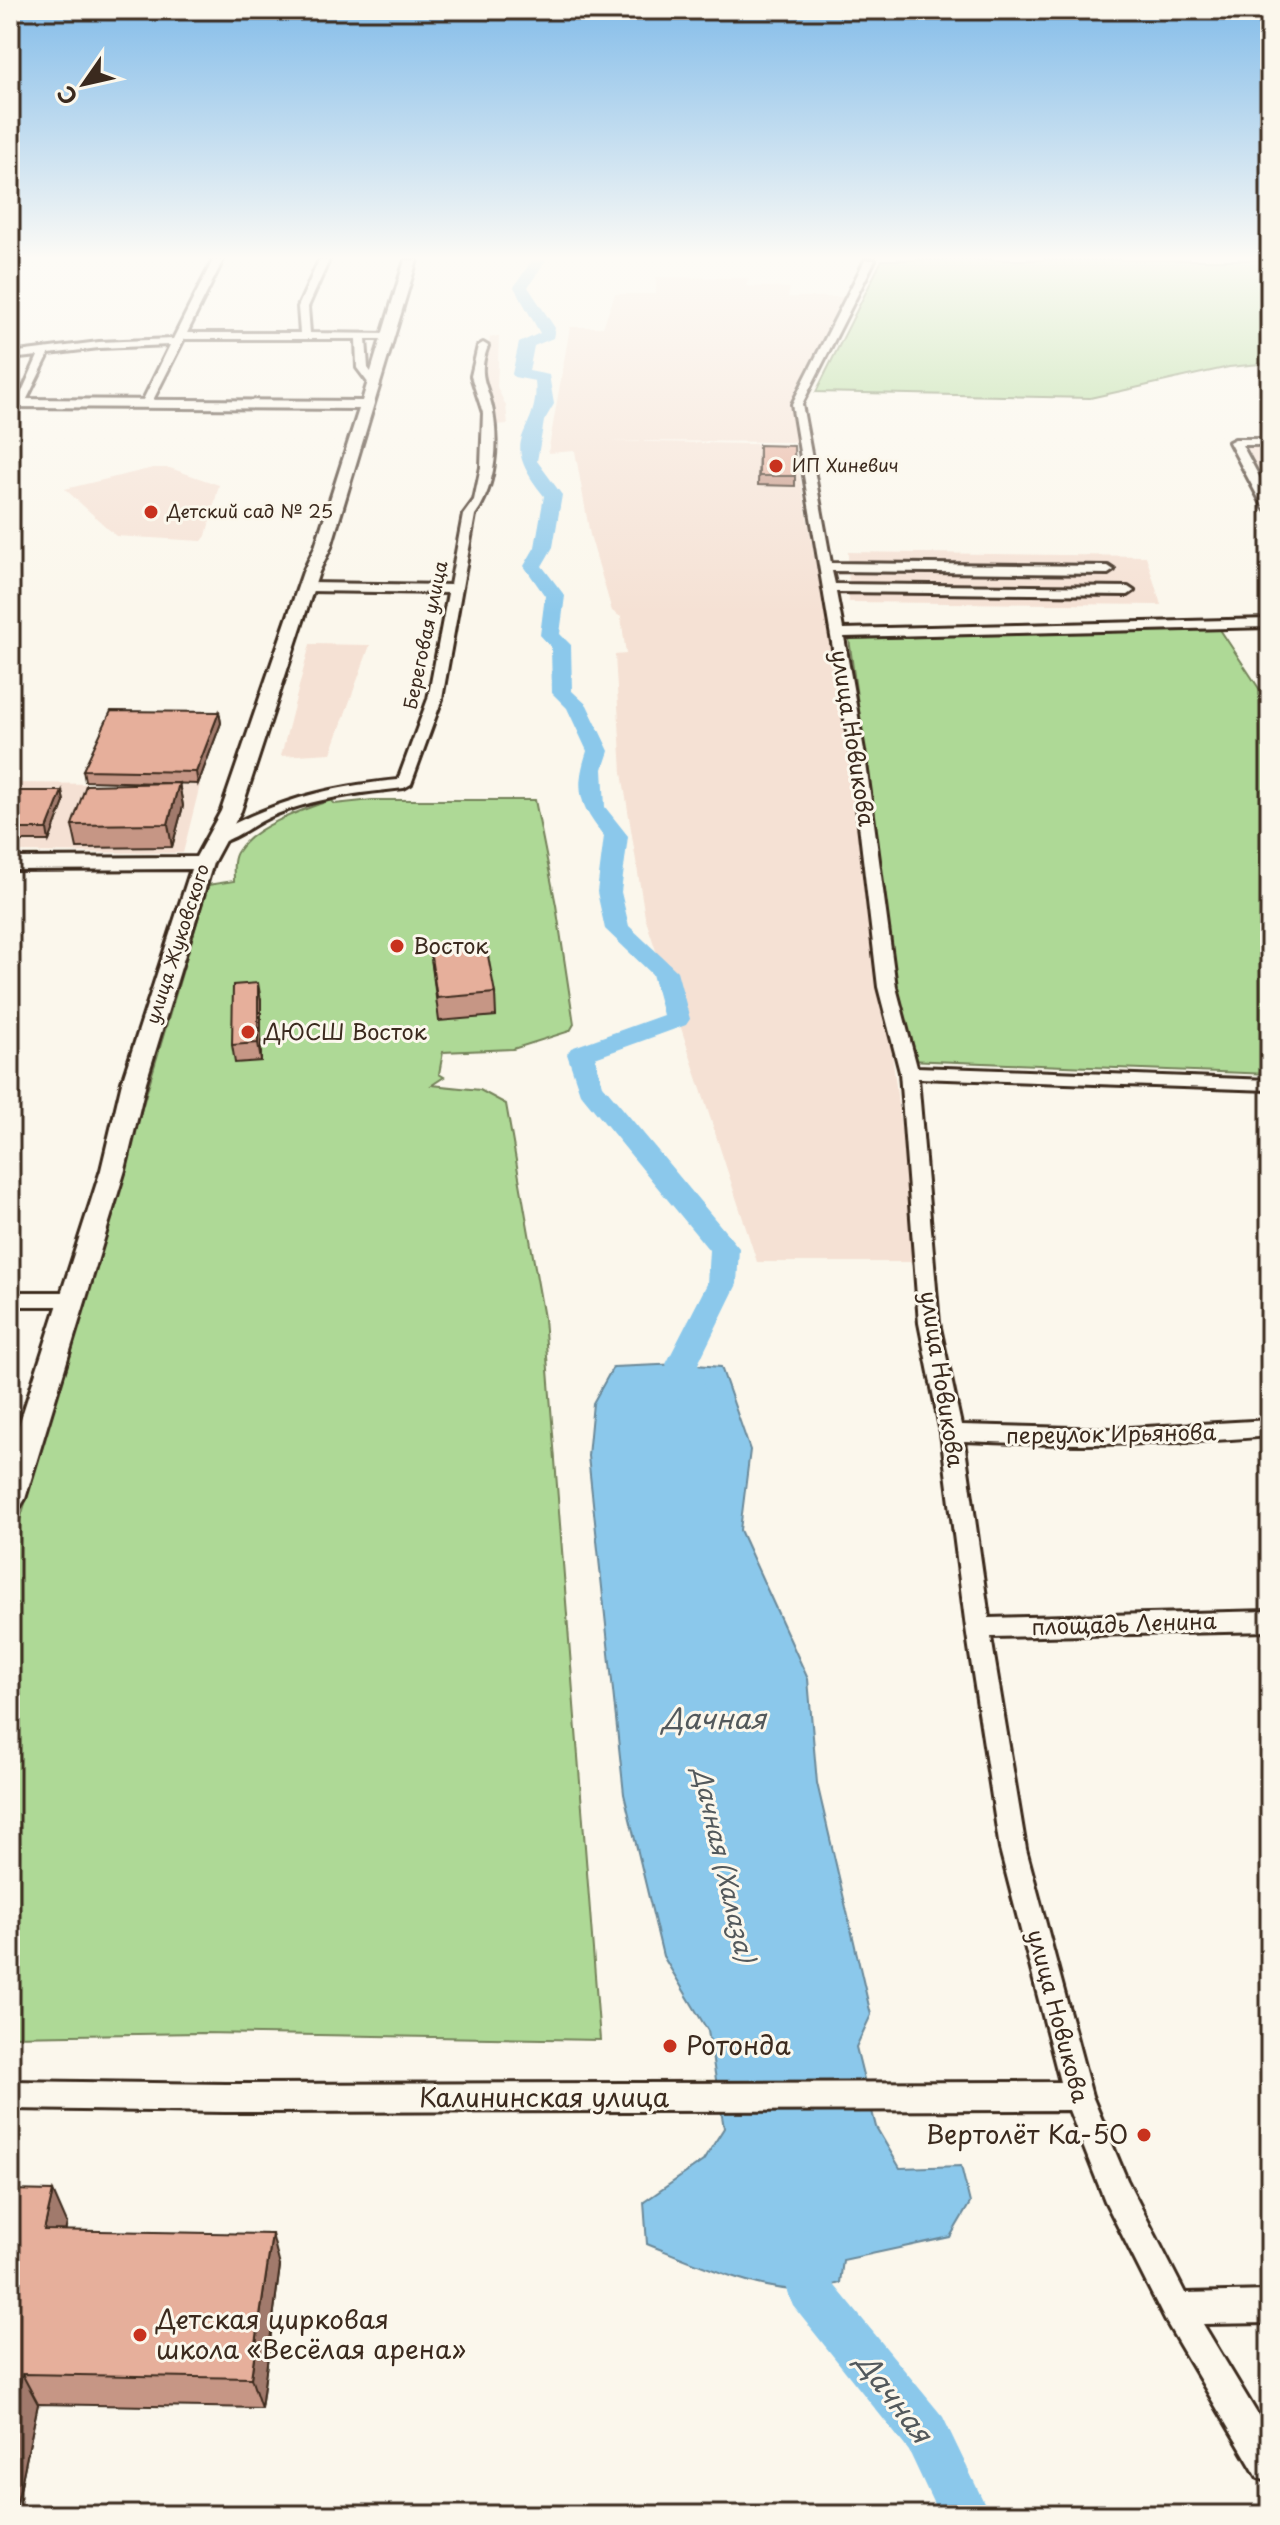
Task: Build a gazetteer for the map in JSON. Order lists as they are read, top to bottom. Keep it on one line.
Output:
{"streets":{"main road":["улица Жуковского"],"street":["Береговая улица","улица Новикова","переулок Ирьянова","площадь Ленина","Калининская улица"]},"crossings":[["Береговая улица","улица Жуковского"],["улица Новикова","переулок Ирьянова"],["улица Новикова","площадь Ленина"],["улица Новикова","Калининская улица"]],"water":["Дачная","Дачная (Халаза)"],"places":["ИП Хиневич","Детский сад № 25","Восток","ДЮСШ Восток","Ротонда","Вертолёт Ка-50","Детская цирковая школа «Весёлая арена»"],"north":"bottom left"}
